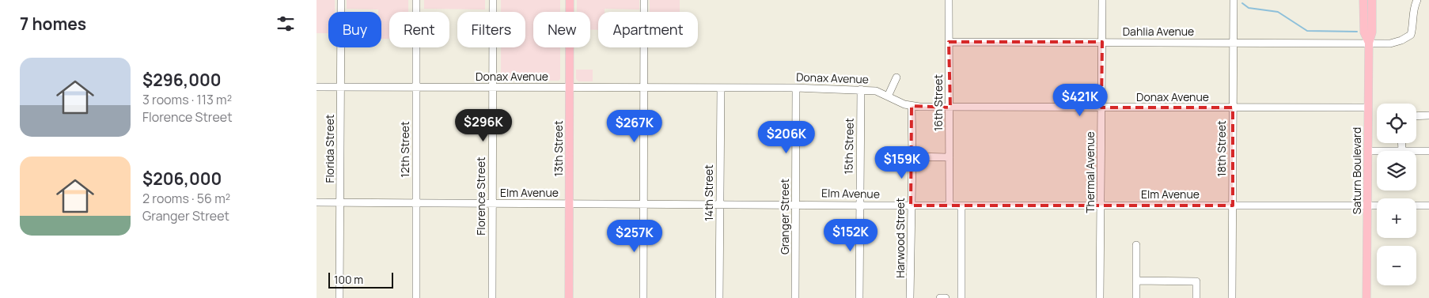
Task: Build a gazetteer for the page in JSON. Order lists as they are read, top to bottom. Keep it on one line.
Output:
{"streets":{"main road":["13th Street","Saturn Boulevard"],"street":["Dahlia Avenue","Donax Avenue","16th Street","15th Street","Florida Street","18th Street","12th Street","Thermal Avenue","Elm Avenue","14th Street","Florence Street","Granger Street","Harwood Street"]},"crossings":[["Dahlia Avenue","16th Street"],["Dahlia Avenue","18th Street"],["Dahlia Avenue","Saturn Boulevard"],["Dahlia Avenue","Thermal Avenue"],["Donax Avenue","16th Street"],["Donax Avenue","15th Street"],["Donax Avenue","Florida Street"],["Donax Avenue","13th Street"],["Donax Avenue","18th Street"],["Donax Avenue","12th Street"],["Donax Avenue","Saturn Boulevard"],["Donax Avenue","Thermal Avenue"],["Donax Avenue","14th Street"],["Donax Avenue","Florence Street"],["Donax Avenue","Granger Street"],["Donax Avenue","Harwood Street"],["16th Street","Elm Avenue"],["15th Street","Elm Avenue"],["Florida Street","Elm Avenue"],["13th Street","Elm Avenue"],["18th Street","Elm Avenue"],["12th Street","Elm Avenue"],["Saturn Boulevard","Elm Avenue"],["Thermal Avenue","Elm Avenue"],["Elm Avenue","14th Street"],["Elm Avenue","Florence Street"],["Elm Avenue","Granger Street"],["Elm Avenue","Harwood Street"]],"scale_bar":"100 m","page":{"heading":"7 homes","chip":["Buy","Rent","Filters","New","Apartment"],"list":[{"name":"$296,000","note":"3 rooms · 113 m² · Florence Street"},{"name":"$206,000","note":"2 rooms · 56 m² · Granger Street"}],"price":["$421K","$296K","$267K","$206K","$159K","$152K","$257K"],"map_buttons":["+","−"],"scale":"100 m"}}
